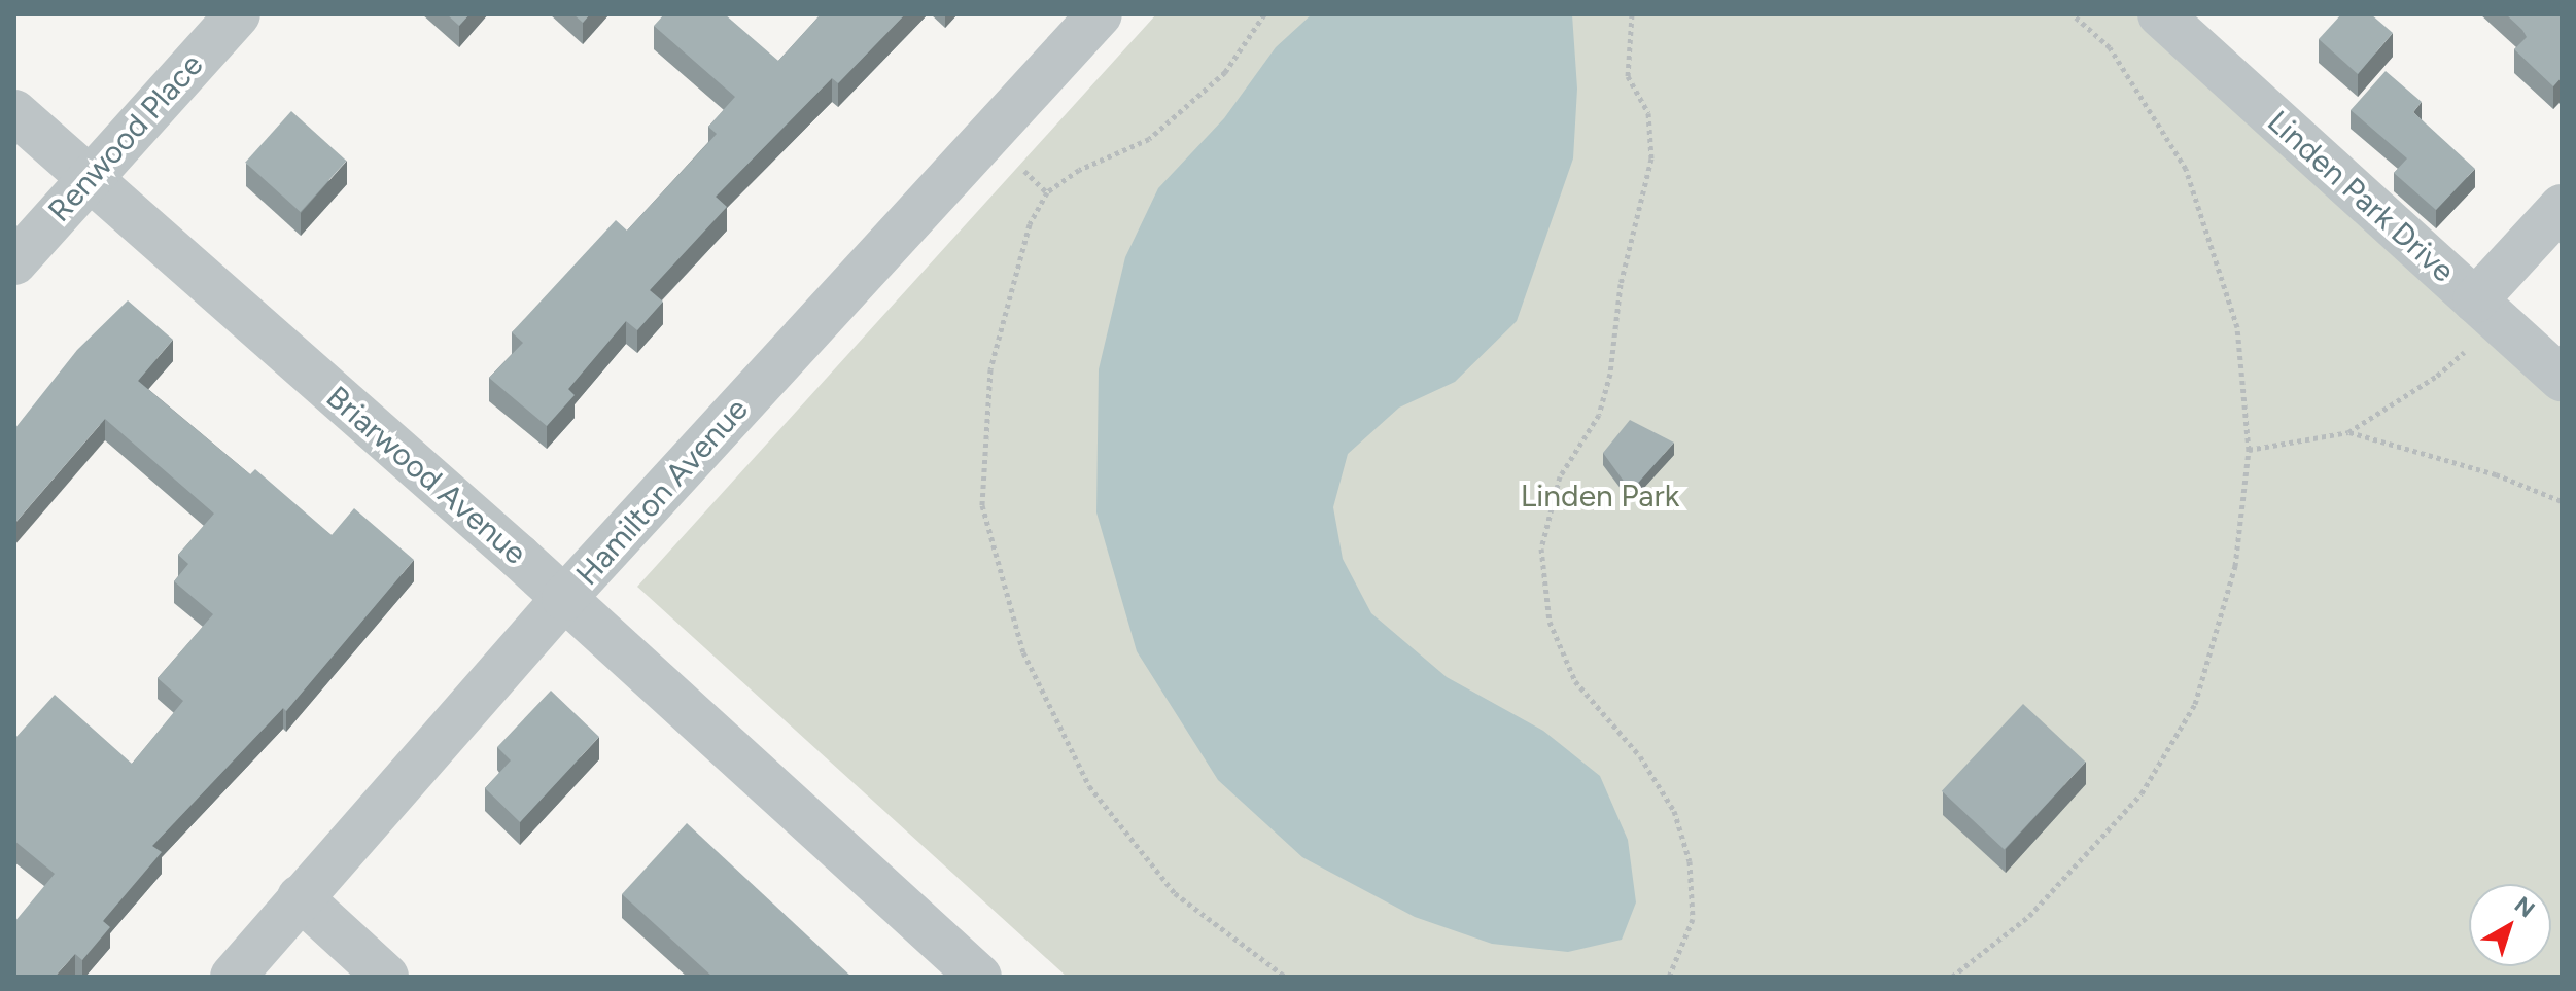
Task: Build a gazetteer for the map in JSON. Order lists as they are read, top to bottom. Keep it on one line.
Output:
{"streets":{"street":["Renwood Place","Linden Park Drive","Briarwood Avenue","Hamilton Avenue"]},"crossings":[["Renwood Place","Briarwood Avenue"],["Briarwood Avenue","Hamilton Avenue"]],"parks":["Linden Park"],"north":"top right"}
